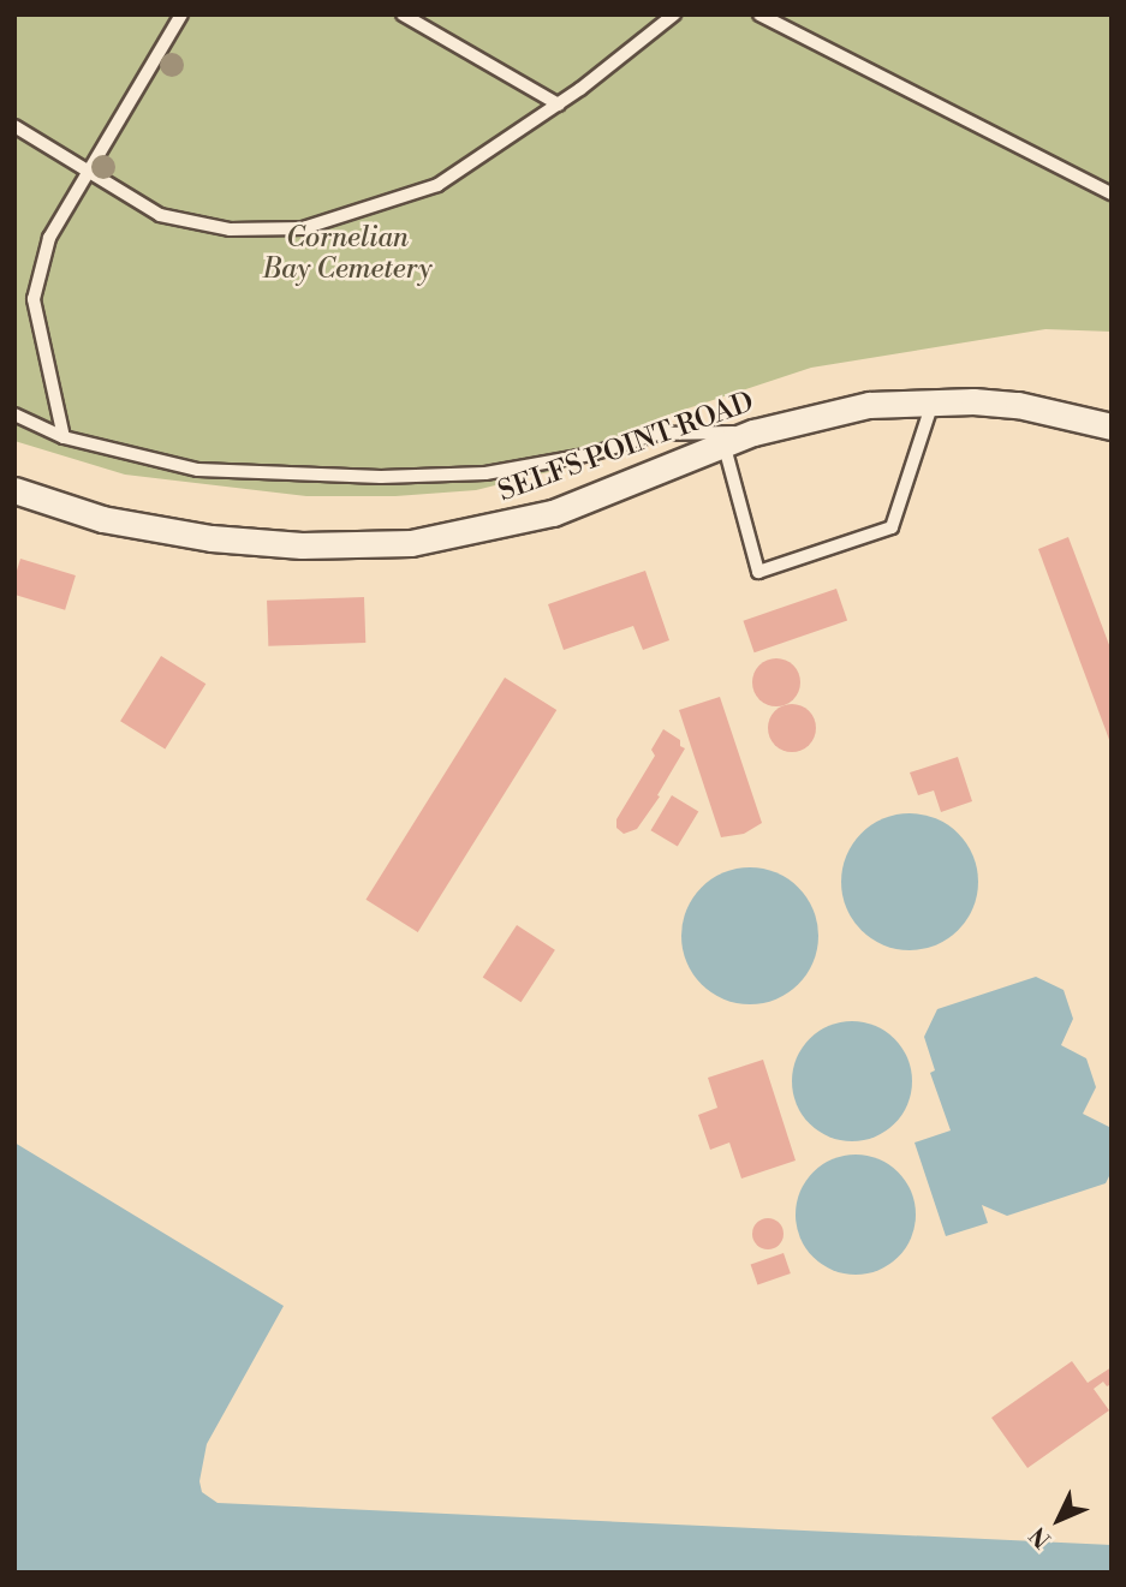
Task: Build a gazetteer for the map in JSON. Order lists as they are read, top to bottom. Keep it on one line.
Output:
{"streets":{"street":["SELFS POINT ROAD"]},"parks":["Cornelian Bay Cemetery"],"north":"bottom left"}
